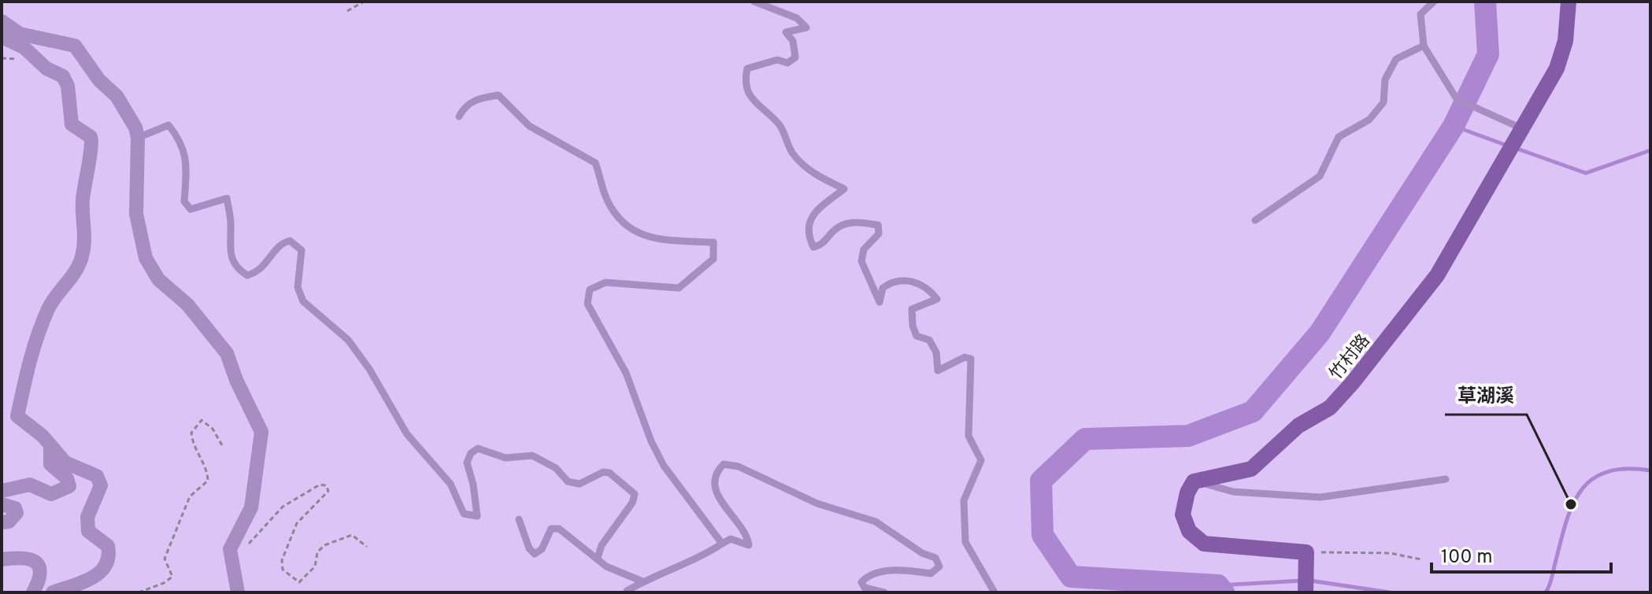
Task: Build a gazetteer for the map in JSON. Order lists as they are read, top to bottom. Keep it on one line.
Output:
{"streets":{"street":["竹村路"]},"places":["草湖溪"],"scale_bar":"100 m"}
